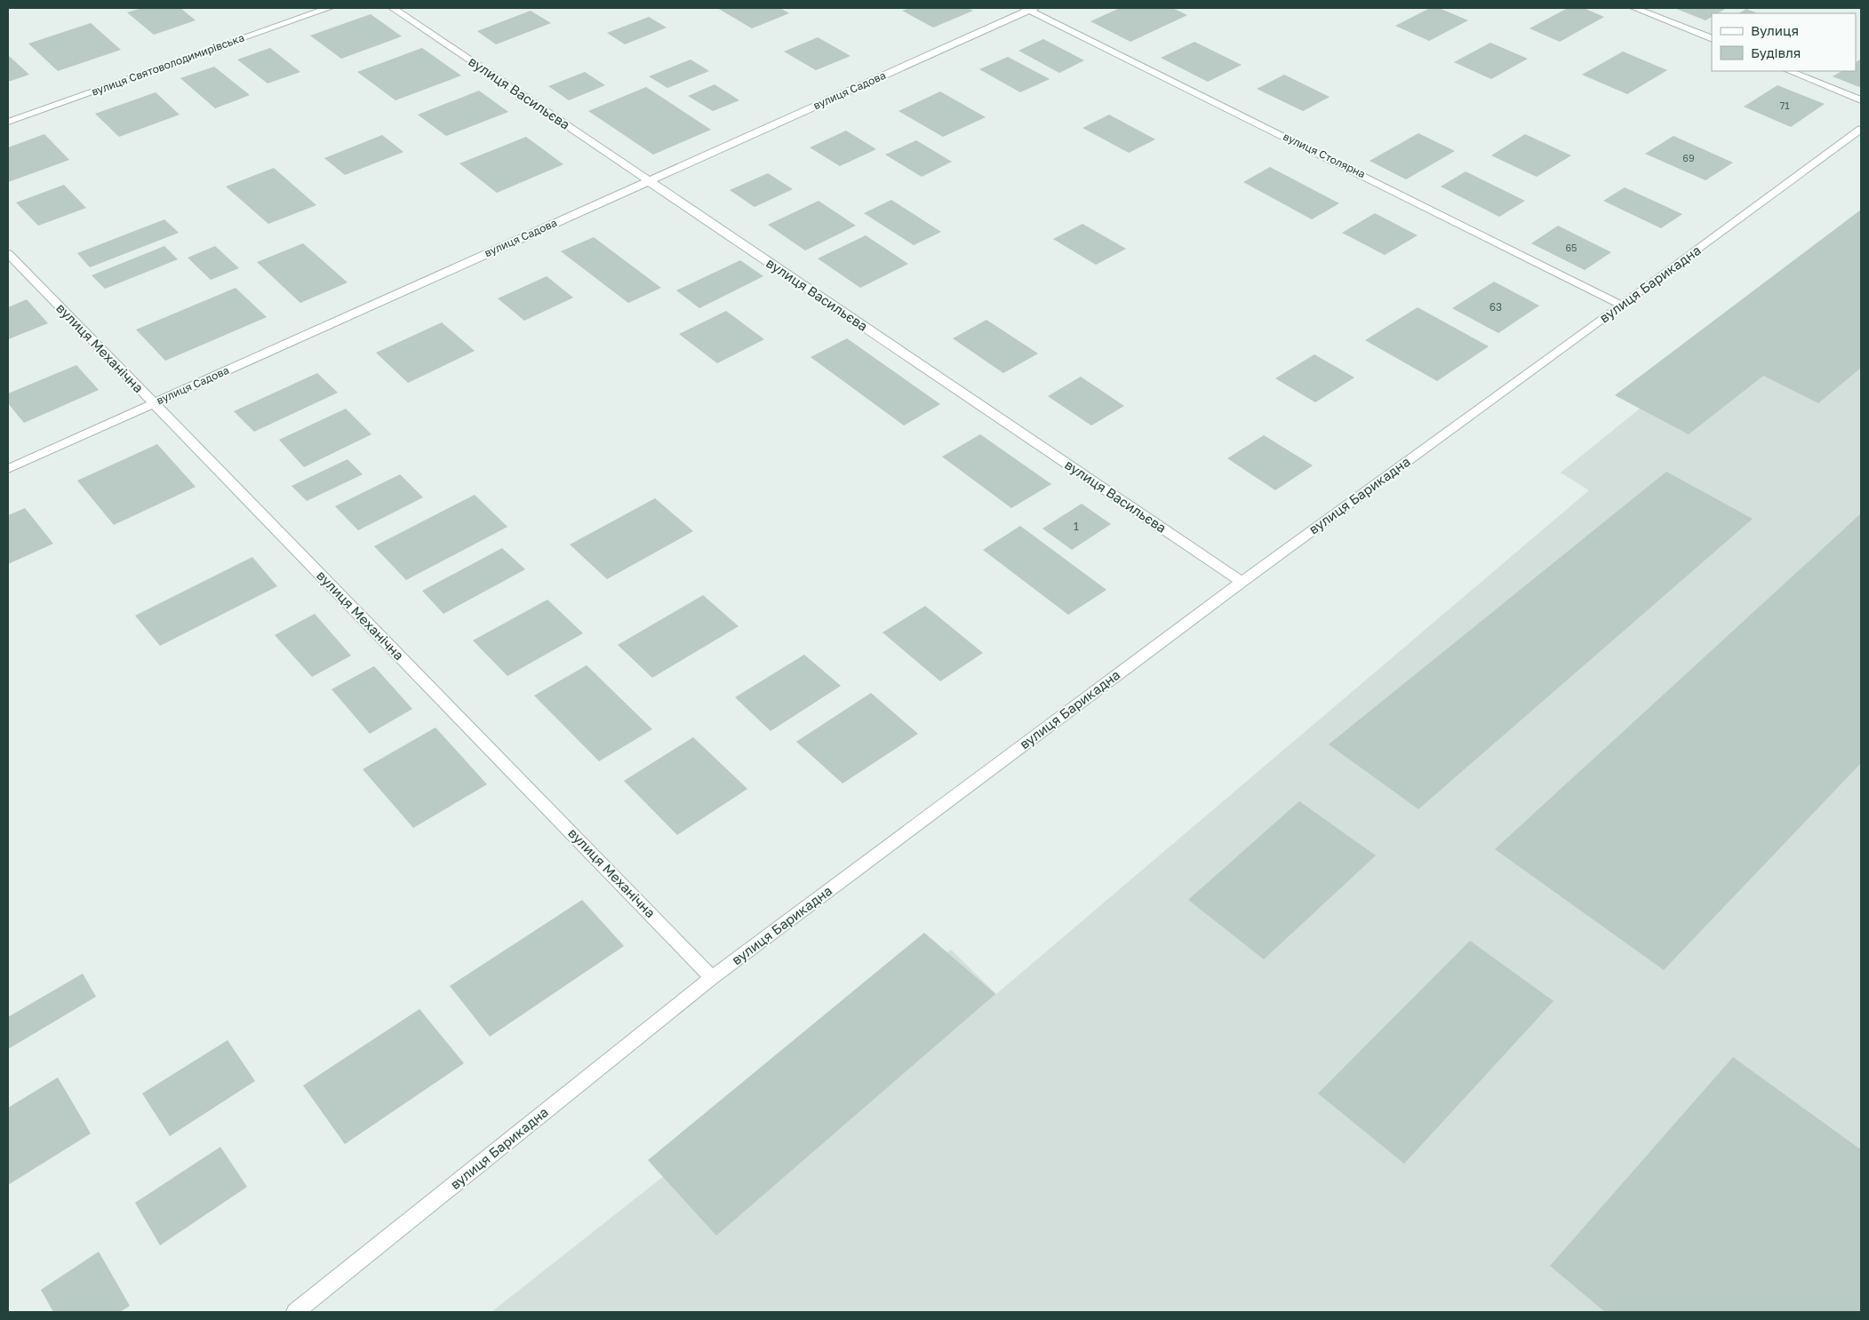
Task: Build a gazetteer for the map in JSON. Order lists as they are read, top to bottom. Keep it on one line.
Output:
{"streets":{"street":["вулиця Святоволодимирівська","вулиця Садова","вулиця Васильєва","вулиця Столярна","вулиця Барикадна","вулиця Механічна"]},"crossings":[["вулиця Садова","вулиця Васильєва"],["вулиця Садова","вулиця Столярна"],["вулиця Садова","вулиця Механічна"],["вулиця Васильєва","вулиця Барикадна"],["вулиця Столярна","вулиця Барикадна"],["вулиця Барикадна","вулиця Механічна"]],"house_numbers":["71","69","65","63","1"],"legend":["Вулиця","Будівля"]}
